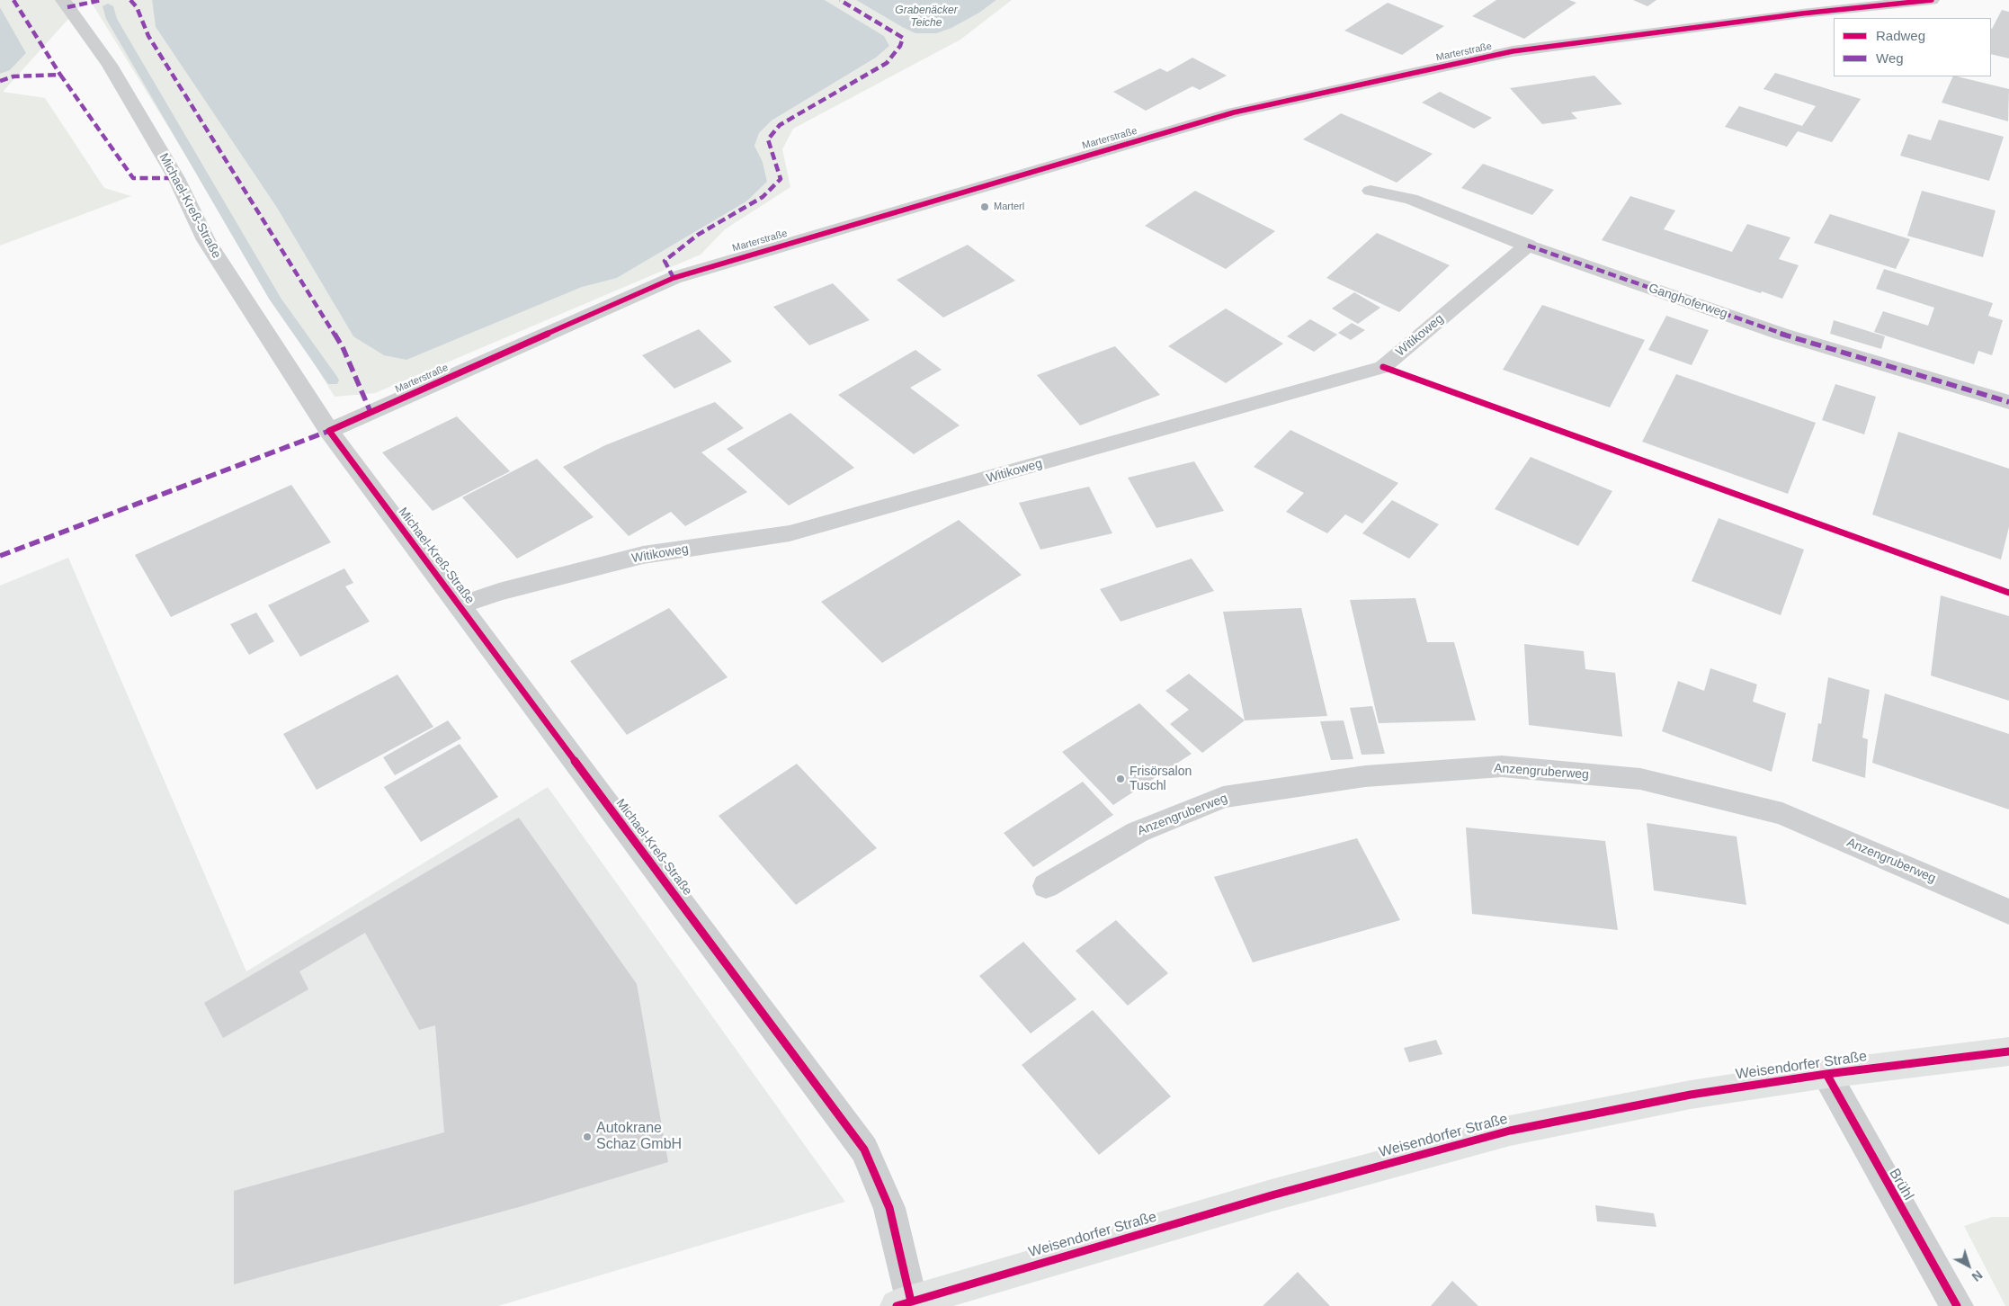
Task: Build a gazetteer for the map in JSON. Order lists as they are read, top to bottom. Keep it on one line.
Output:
{"streets":{"main road":["Weisendorfer Straße"],"street":["Marterstraße","Michael-Kreß-Straße","Ganghoferweg","Witikoweg","Anzengruberweg","Brühl"]},"crossings":[["Marterstraße","Michael-Kreß-Straße"],["Michael-Kreß-Straße","Witikoweg"],["Michael-Kreß-Straße","Weisendorfer Straße"],["Ganghoferweg","Witikoweg"],["Weisendorfer Straße","Brühl"]],"water":["Grabenäcker Teiche"],"places":["Marterl","Frisörsalon Tuschl","Autokrane Schaz GmbH"],"legend":["Radweg","Weg"],"north":"bottom right"}
